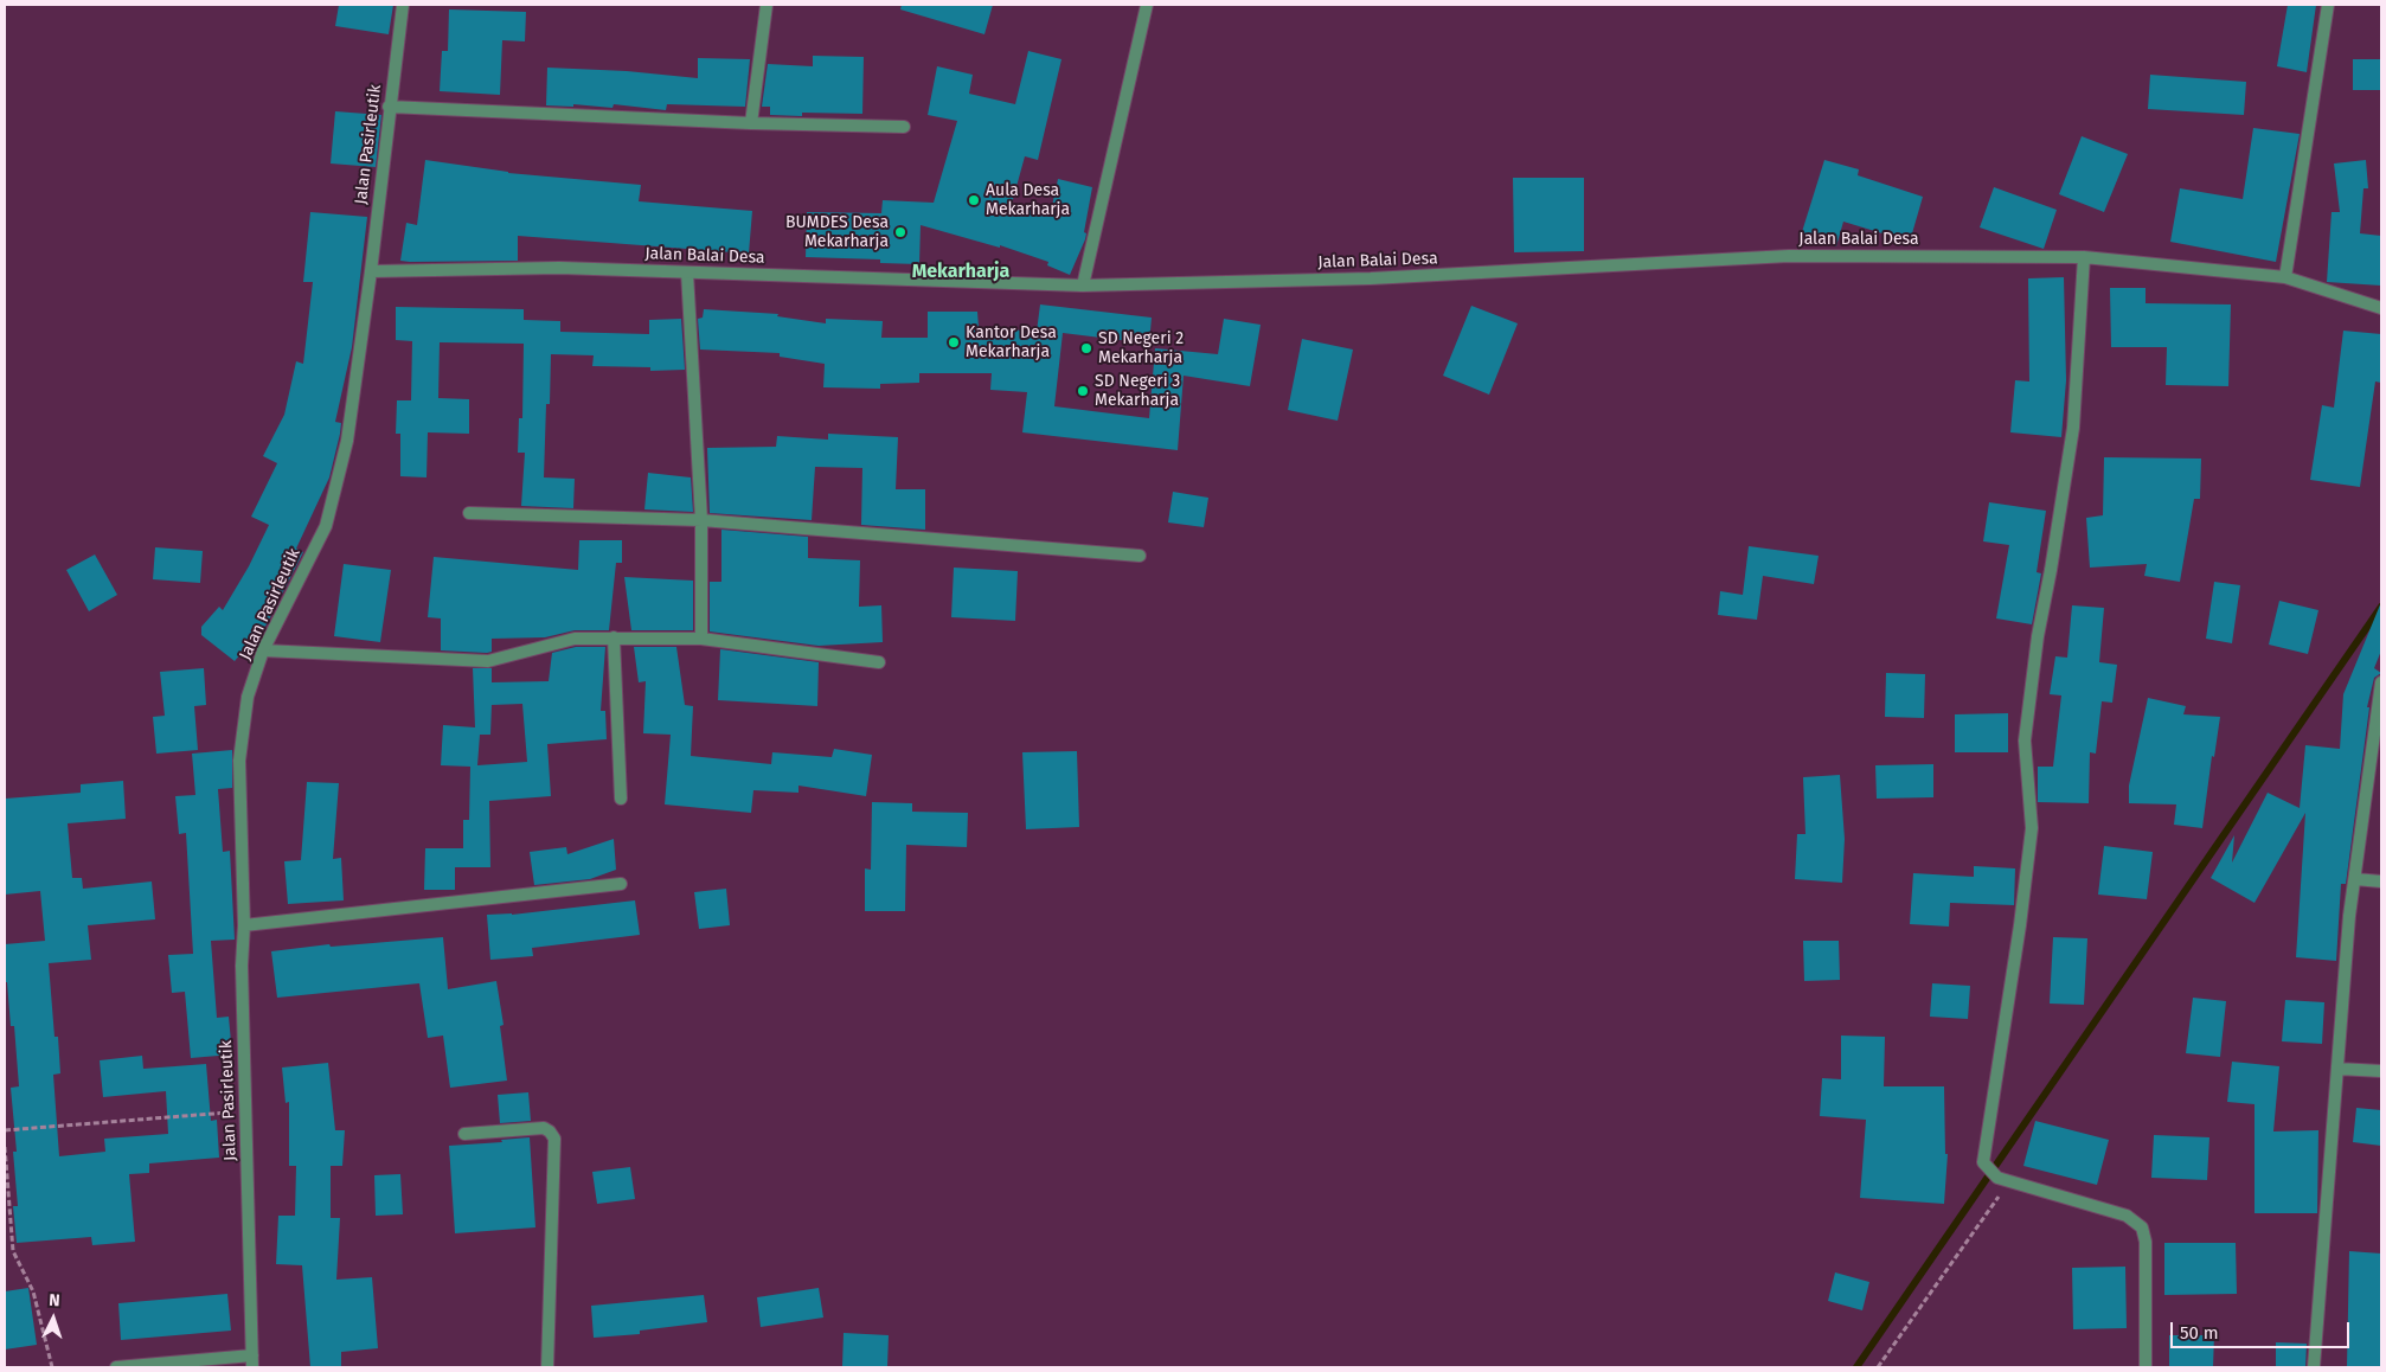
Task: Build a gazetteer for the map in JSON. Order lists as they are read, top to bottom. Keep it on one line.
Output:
{"streets":{"street":["Jalan Pasirleutik","Jalan Balai Desa"]},"crossings":[["Jalan Pasirleutik","Jalan Balai Desa"]],"districts":["Mekarharja"],"places":["Aula Desa Mekarharja","BUMDES Desa Mekarharja","Kantor Desa Mekarharja","SD Negeri 2 Mekarharja","SD Negeri 3 Mekarharja"],"scale_bar":"50 m","north":"top"}
